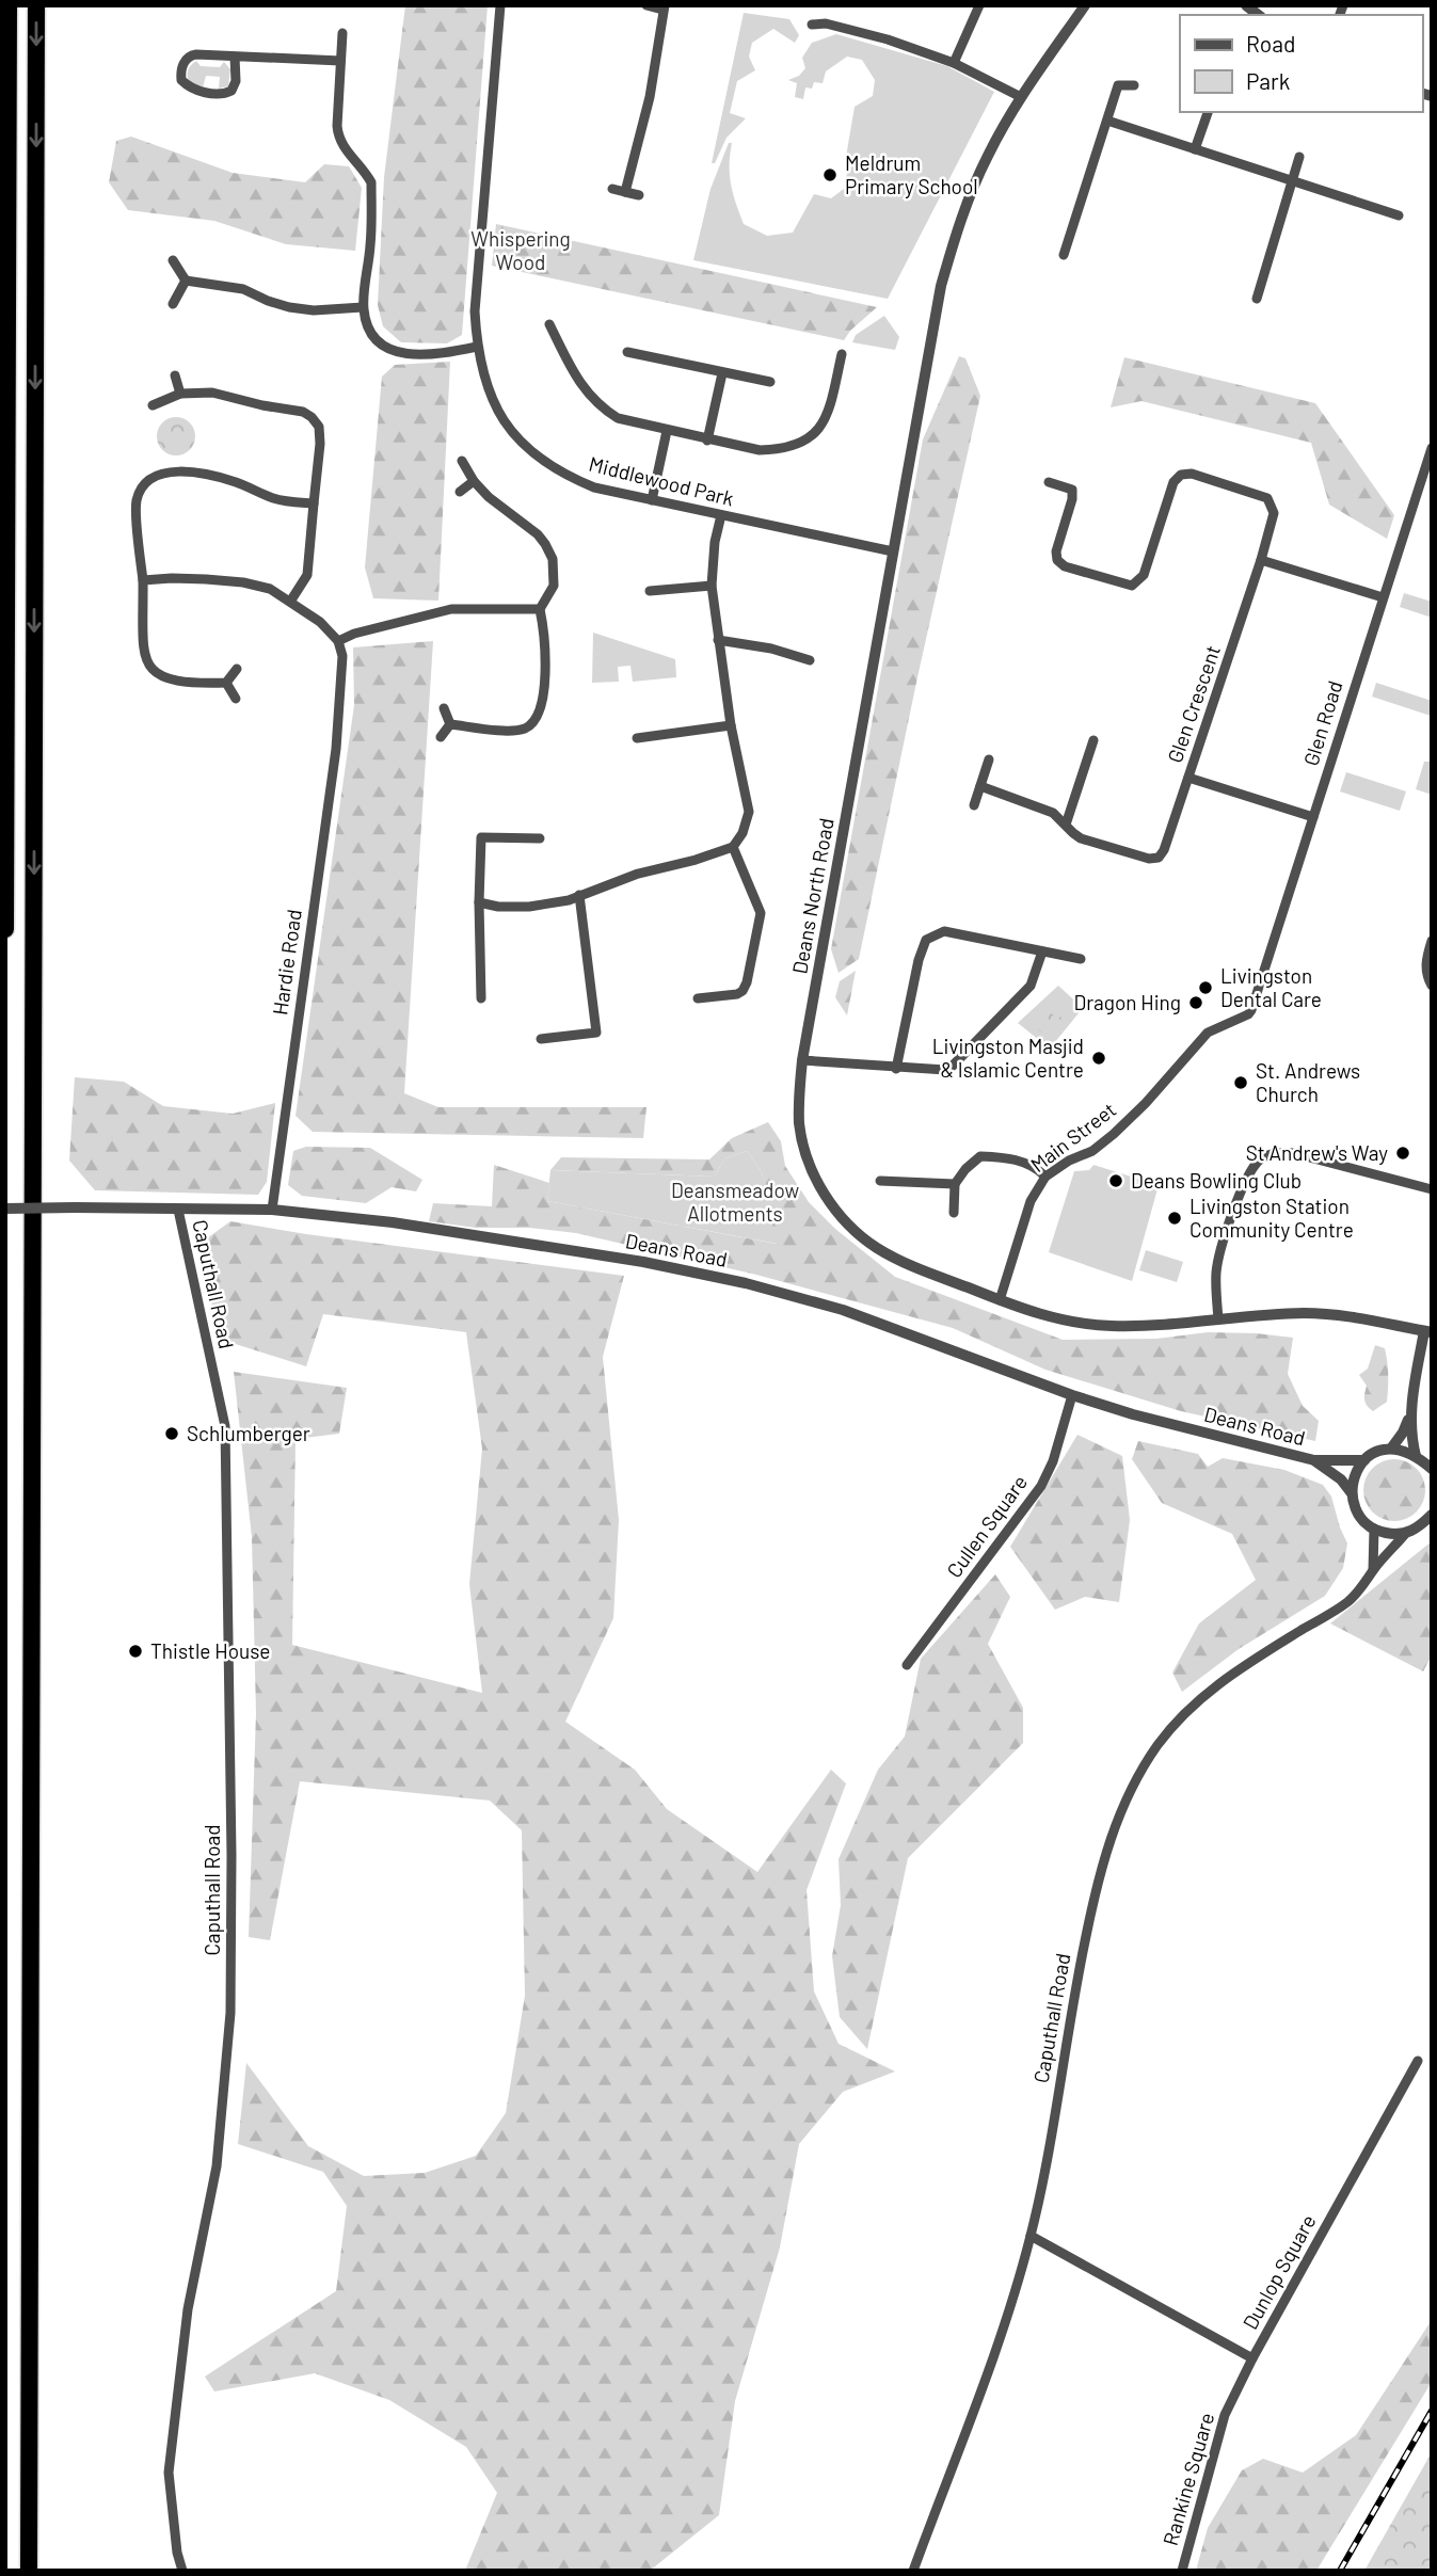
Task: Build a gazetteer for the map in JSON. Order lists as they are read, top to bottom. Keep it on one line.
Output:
{"streets":{"street":["Middlewood Park","Glen Crescent","Glen Road","Deans North Road","Hardie Road","Main Street","Deans Road","Caputhall Road","Cullen Square","Dunlop Square","Rankine Square"]},"crossings":[["Middlewood Park","Deans North Road"],["Glen Crescent","Glen Road"],["Glen Road","Main Street"],["Deans North Road","Main Street"],["Hardie Road","Deans Road"],["Deans Road","Caputhall Road"],["Deans Road","Cullen Square"],["Caputhall Road","Dunlop Square"],["Dunlop Square","Rankine Square"]],"parks":["Whispering Wood","Deansmeadow Allotments"],"places":["Meldrum Primary School","Livingston Dental Care","Dragon Hing","Livingston Masjid & Islamic Centre","St. Andrews Church","St Andrew's Way","Deans Bowling Club","Livingston Station Community Centre","Schlumberger","Thistle House"],"legend":["Road","Park"]}
